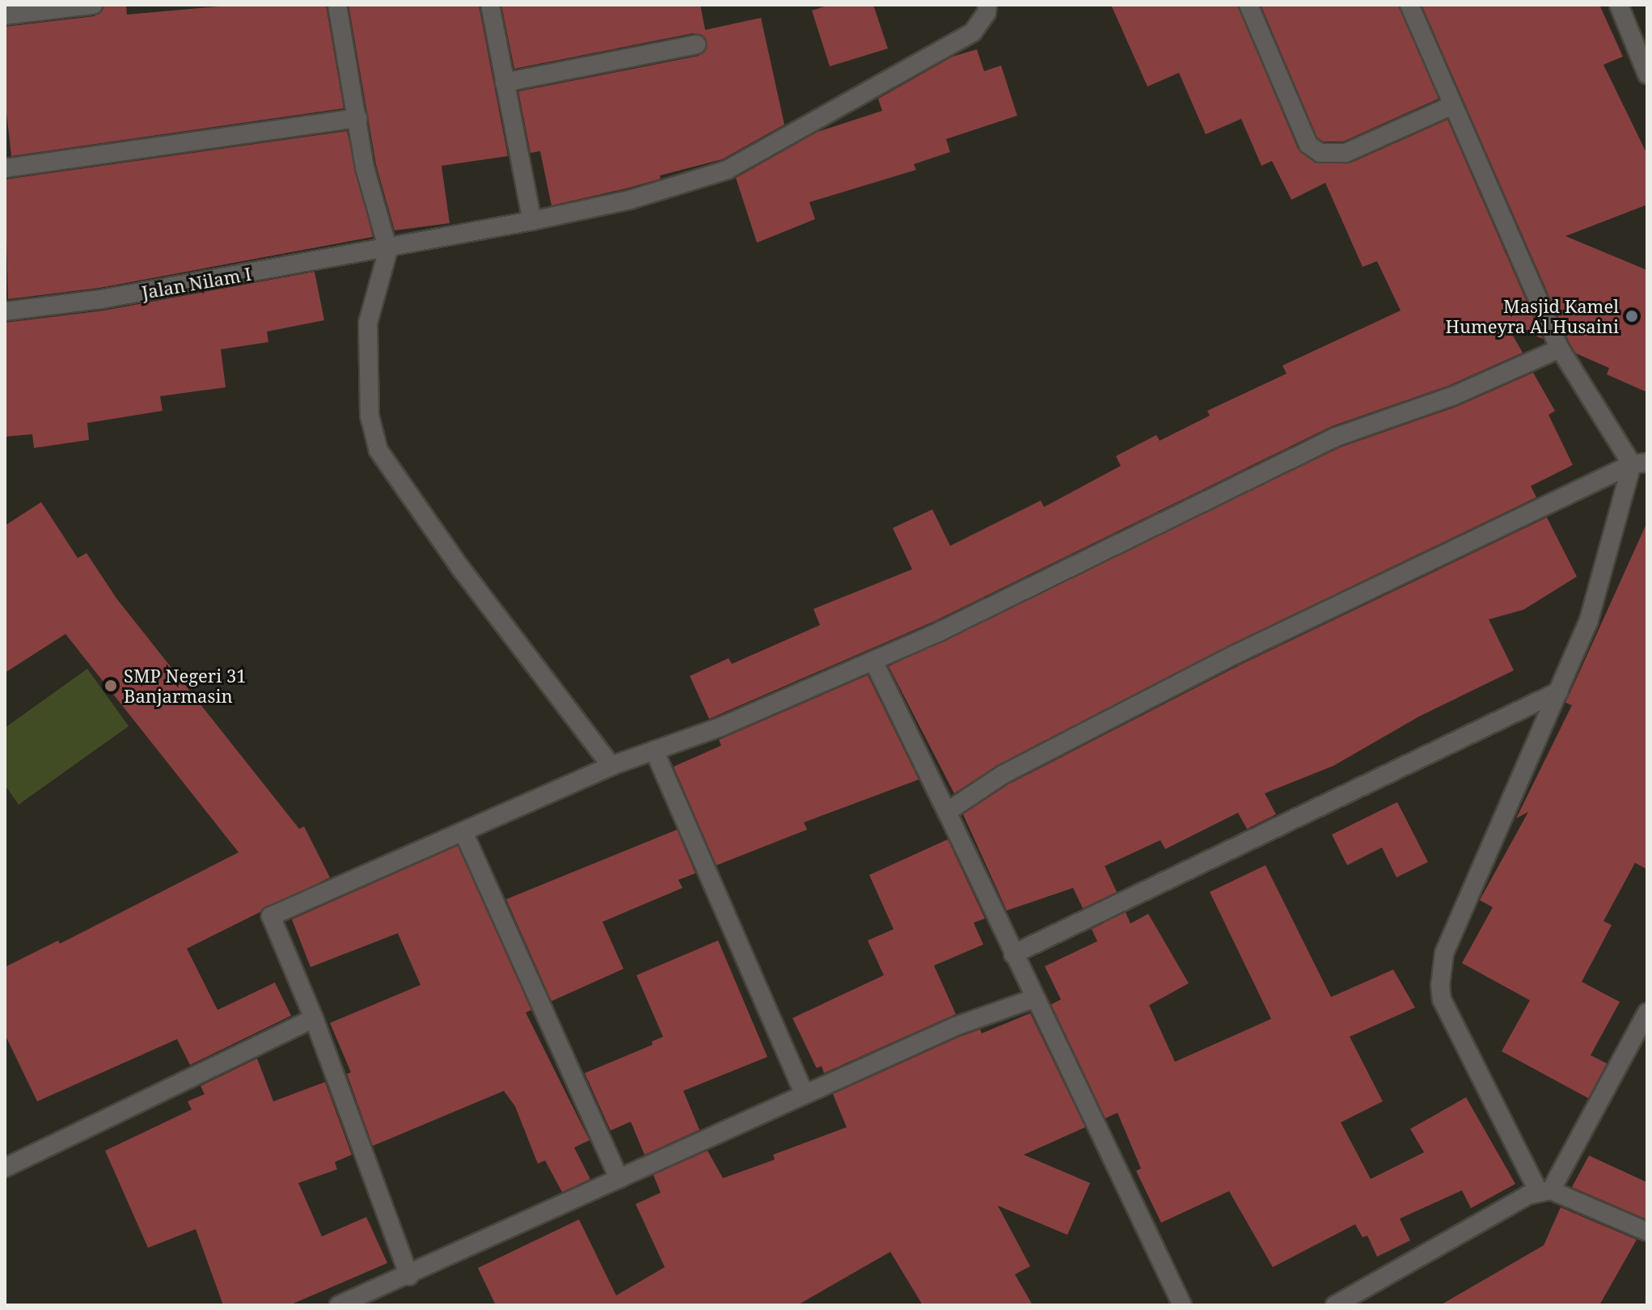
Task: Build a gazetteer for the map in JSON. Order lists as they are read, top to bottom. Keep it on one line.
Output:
{"streets":{"street":["Jalan Nilam I"]},"places":["Masjid Kamel Humeyra Al Husaini","SMP Negeri 31 Banjarmasin"]}
